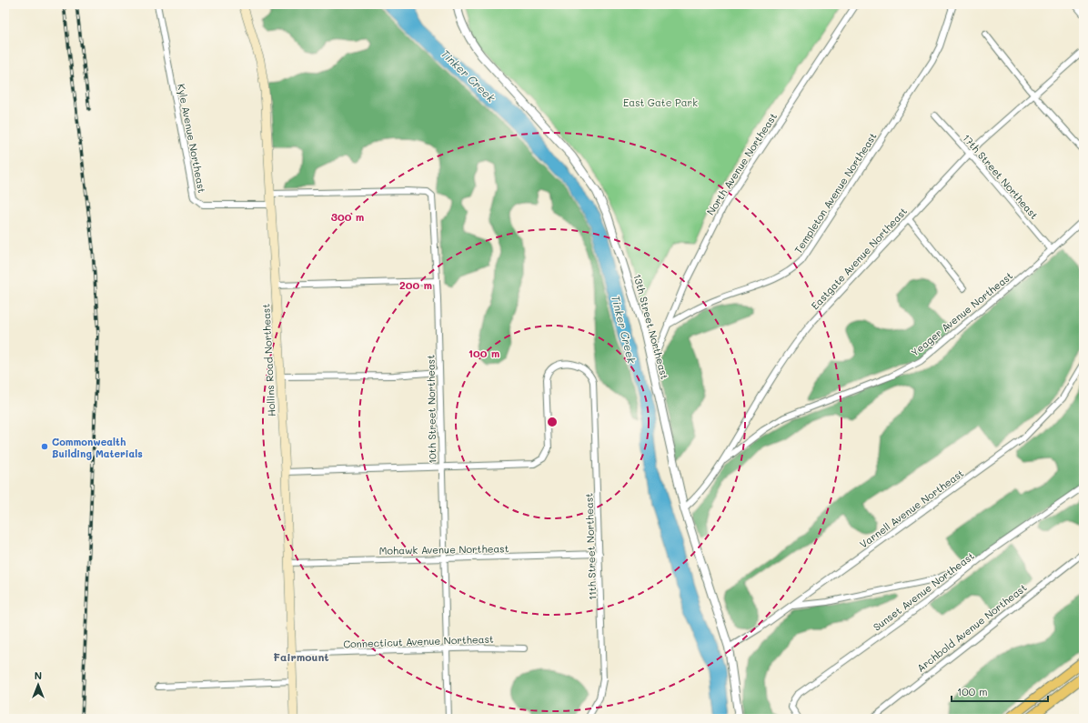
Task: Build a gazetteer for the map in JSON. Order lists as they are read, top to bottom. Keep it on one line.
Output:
{"streets":{"main road":["Hollins Road Northeast"],"street":["Kyle Avenue Northeast","North Avenue Northeast","17th Street Northeast","Templeton Avenue Northeast","Eastgate Avenue Northeast","Yeager Avenue Northeast","13th Street Northeast","10th Street Northeast","Varnell Avenue Northeast","11th Street Northeast","Mohawk Avenue Northeast","Sunset Avenue Northeast","Archbold Avenue Northeast","Connecticut Avenue Northeast"]},"crossings":[["Kyle Avenue Northeast","Hollins Road Northeast"],["North Avenue Northeast","Templeton Avenue Northeast"],["North Avenue Northeast","13th Street Northeast"],["17th Street Northeast","Eastgate Avenue Northeast"],["17th Street Northeast","Yeager Avenue Northeast"],["Eastgate Avenue Northeast","Yeager Avenue Northeast"],["Eastgate Avenue Northeast","13th Street Northeast"],["13th Street Northeast","Varnell Avenue Northeast"],["Hollins Road Northeast","10th Street Northeast"],["Hollins Road Northeast","Mohawk Avenue Northeast"],["Hollins Road Northeast","Connecticut Avenue Northeast"],["10th Street Northeast","11th Street Northeast"],["10th Street Northeast","Mohawk Avenue Northeast"],["10th Street Northeast","Connecticut Avenue Northeast"],["11th Street Northeast","Mohawk Avenue Northeast"]],"districts":["Fairmount"],"water":["Tinker Creek"],"parks":["East Gate Park"],"places":["Commonwealth Building Materials"],"scale_bar":"100 m","north":"top","rings":["300 m","200 m","100 m"]}
